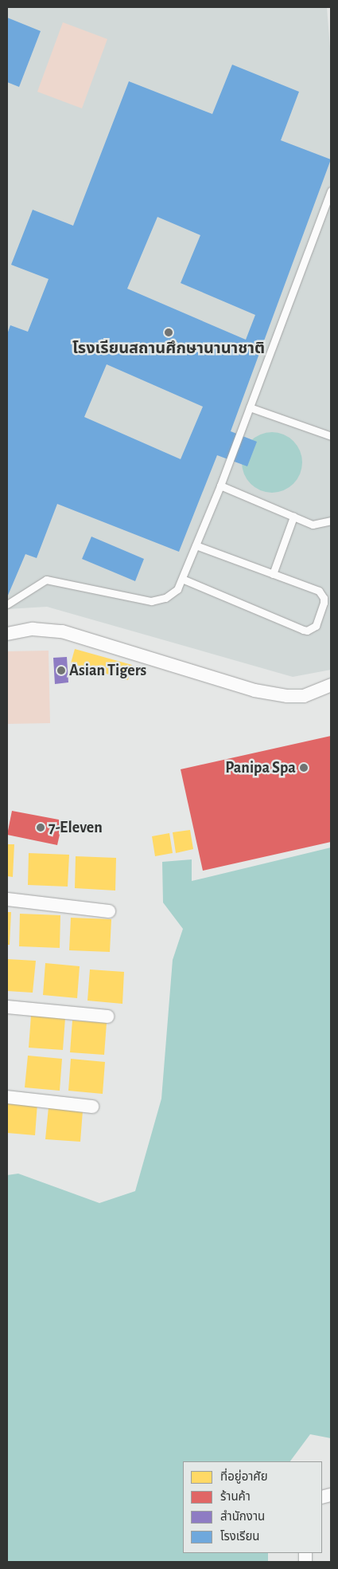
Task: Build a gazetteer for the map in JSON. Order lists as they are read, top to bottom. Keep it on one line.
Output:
{"places":["โรงเรียนสถานศึกษานานาชาติ","Asian Tigers","Panipa Spa","7-Eleven"],"legend":["ที่อยู่อาศัย","ร้านค้า","สำนักงาน","โรงเรียน"]}
